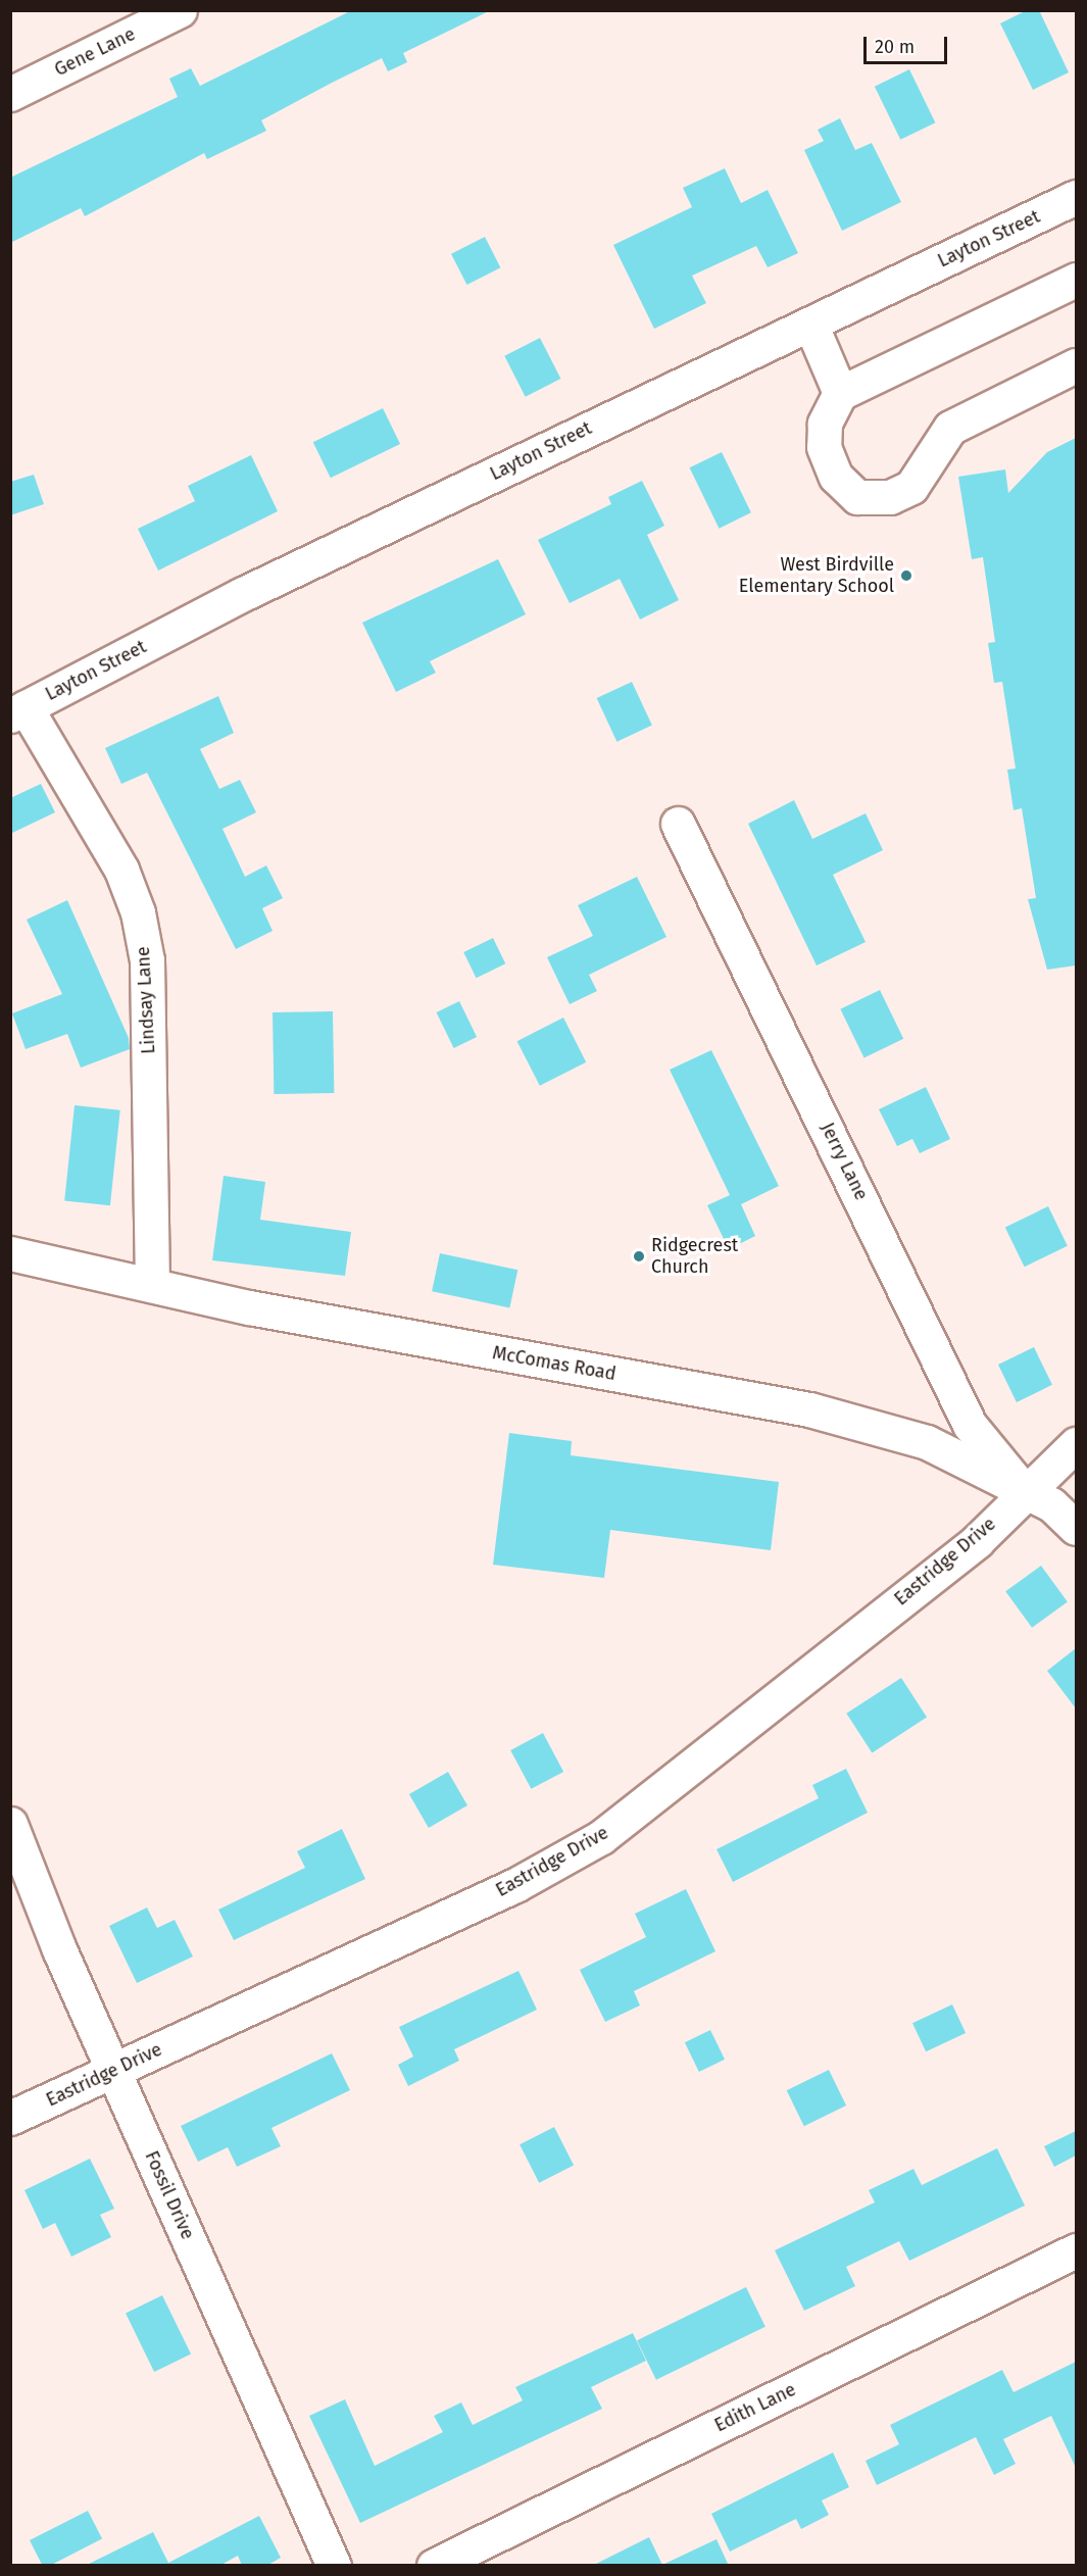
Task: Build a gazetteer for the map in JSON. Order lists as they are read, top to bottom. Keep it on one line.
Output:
{"streets":{"street":["Gene Lane","Layton Street","Lindsay Lane","Jerry Lane","McComas Road","Eastridge Drive","Fossil Drive","Edith Lane"]},"crossings":[["Layton Street","Lindsay Lane"],["Lindsay Lane","McComas Road"],["Jerry Lane","McComas Road"],["Jerry Lane","Eastridge Drive"],["McComas Road","Eastridge Drive"],["Eastridge Drive","Fossil Drive"]],"places":["West Birdville Elementary School","Ridgecrest Church"],"scale_bar":"20 m"}
